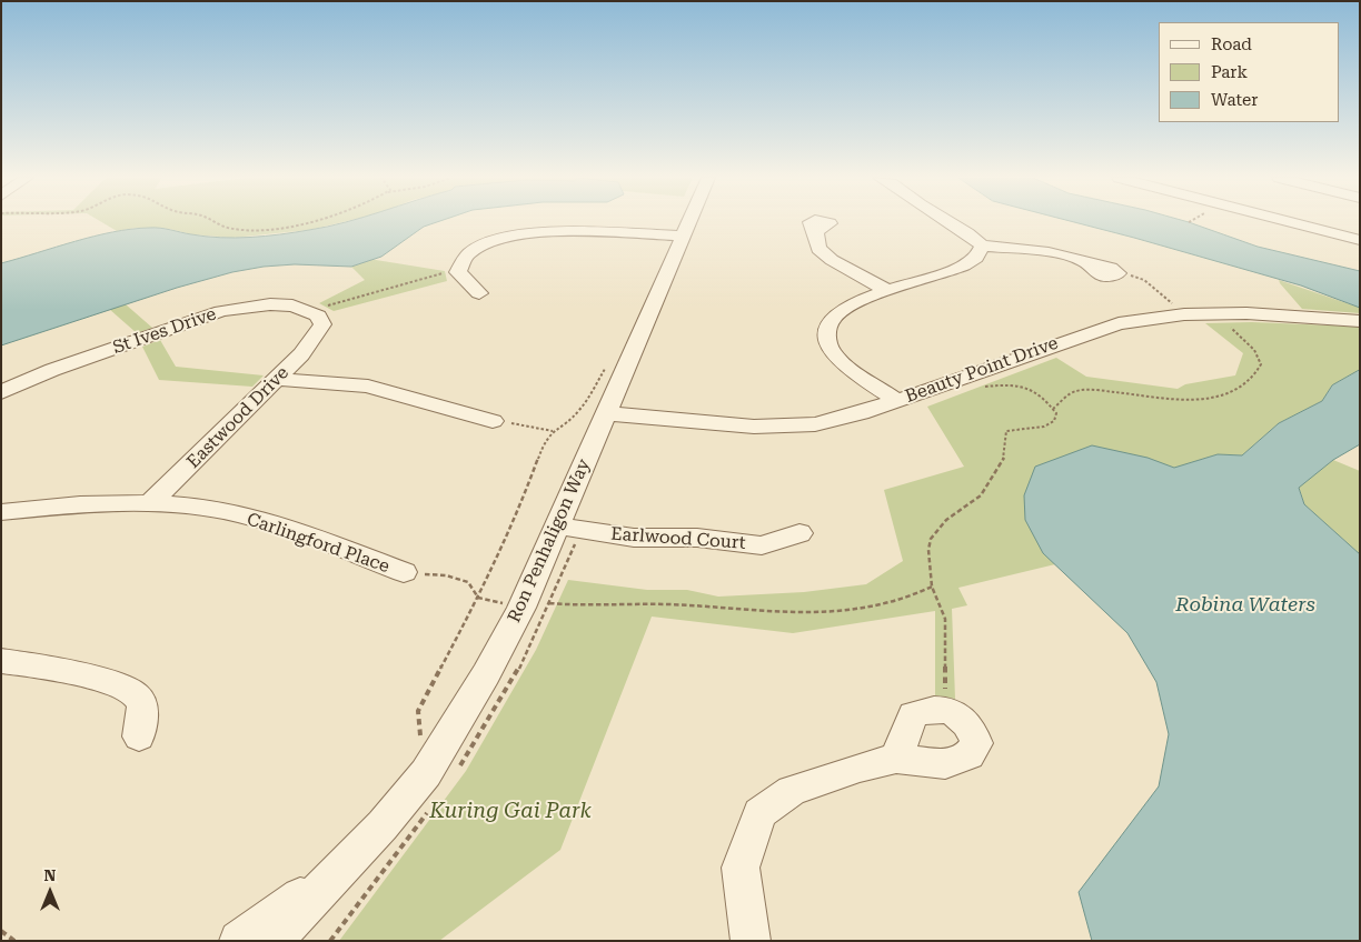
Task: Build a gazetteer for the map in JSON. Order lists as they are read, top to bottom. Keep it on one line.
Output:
{"streets":{"street":["St Ives Drive","Beauty Point Drive","Eastwood Drive","Earlwood Court","Ron Penhaligon Way","Carlingford Place"]},"crossings":[["St Ives Drive","Eastwood Drive"],["Beauty Point Drive","Ron Penhaligon Way"],["Eastwood Drive","Carlingford Place"],["Earlwood Court","Ron Penhaligon Way"]],"water":["Robina Waters"],"parks":["Kuring Gai Park"],"legend":["Road","Park","Water"],"north":"top"}
